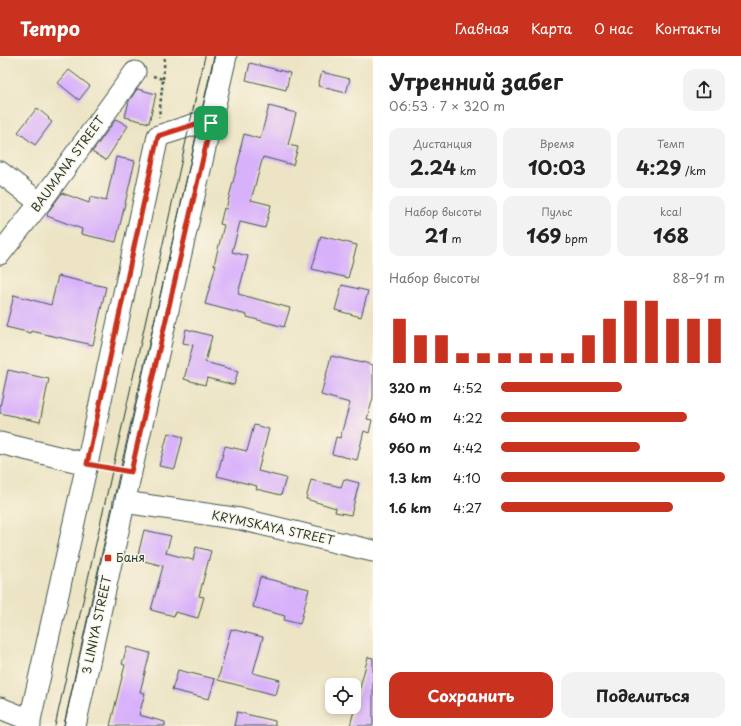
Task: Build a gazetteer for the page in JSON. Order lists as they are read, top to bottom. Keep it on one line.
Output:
{"streets":{"street":["BAUMANA STREET","KRYMSKAYA STREET","3 LINIYA STREET"]},"crossings":[["KRYMSKAYA STREET","3 LINIYA STREET"]],"places":{"transit":["Баня"]},"page":{"header":"Tempo","nav":["Главная","Карта","О нас","Контакты"],"heading":["Утренний забег","06:53 · 7 × 320 m"],"stats":[["Дистанция","2.24 km"],["Время","10:03"],["Темп","4:29 /km"],["Набор высоты","21 m"],["Пульс","169 bpm"],["kcal","168"]],"chart":["Набор высоты","88–91 m"],"list":[{"name":"320 m","note":"4:52"},{"name":"640 m","note":"4:22"},{"name":"960 m","note":"4:42"},{"name":"1.3 km","note":"4:10"},{"name":"1.6 km","note":"4:27"}],"buttons":["Сохранить","Поделиться"]}}
